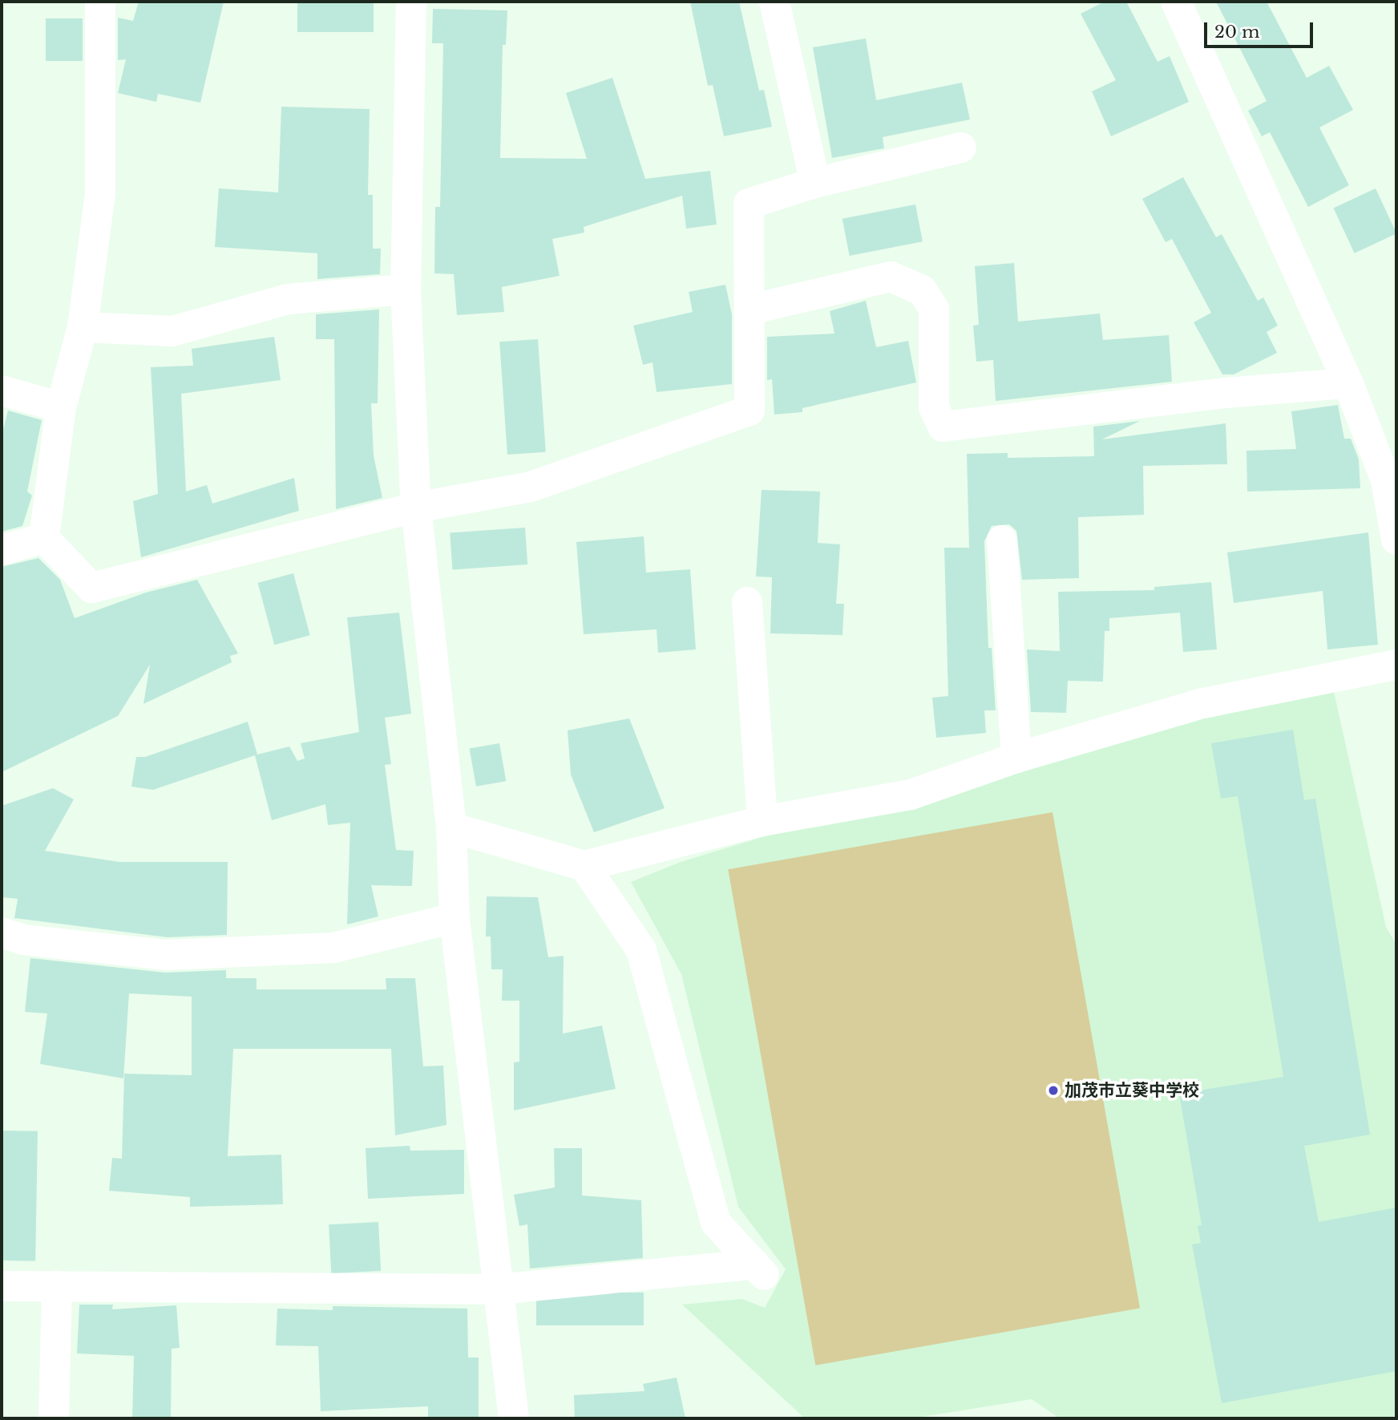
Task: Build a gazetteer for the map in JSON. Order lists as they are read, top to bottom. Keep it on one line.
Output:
{"places":["加茂市立葵中学校"],"scale_bar":"20 m"}
